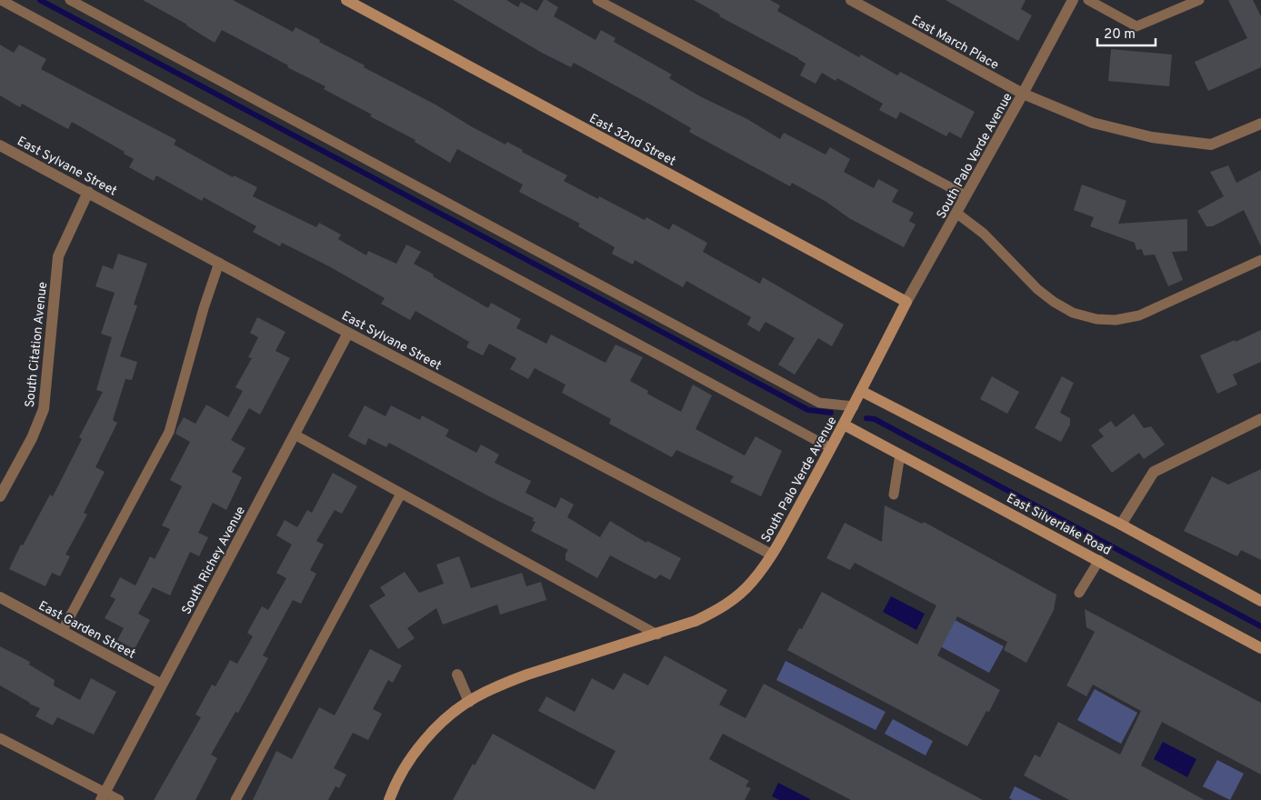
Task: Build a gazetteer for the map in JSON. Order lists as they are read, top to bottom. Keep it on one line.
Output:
{"streets":{"street":["East March Place","East 32nd Street","South Palo Verde Avenue","East Sylvane Street","South Citation Avenue","East Silverlake Road","South Richey Avenue","East Garden Street"]},"crossings":[["East March Place","South Palo Verde Avenue"],["East 32nd Street","South Palo Verde Avenue"],["South Palo Verde Avenue","East Sylvane Street"],["South Palo Verde Avenue","East Silverlake Road"],["East Sylvane Street","South Citation Avenue"],["East Sylvane Street","South Richey Avenue"],["South Richey Avenue","East Garden Street"]],"scale_bar":"20 m"}
